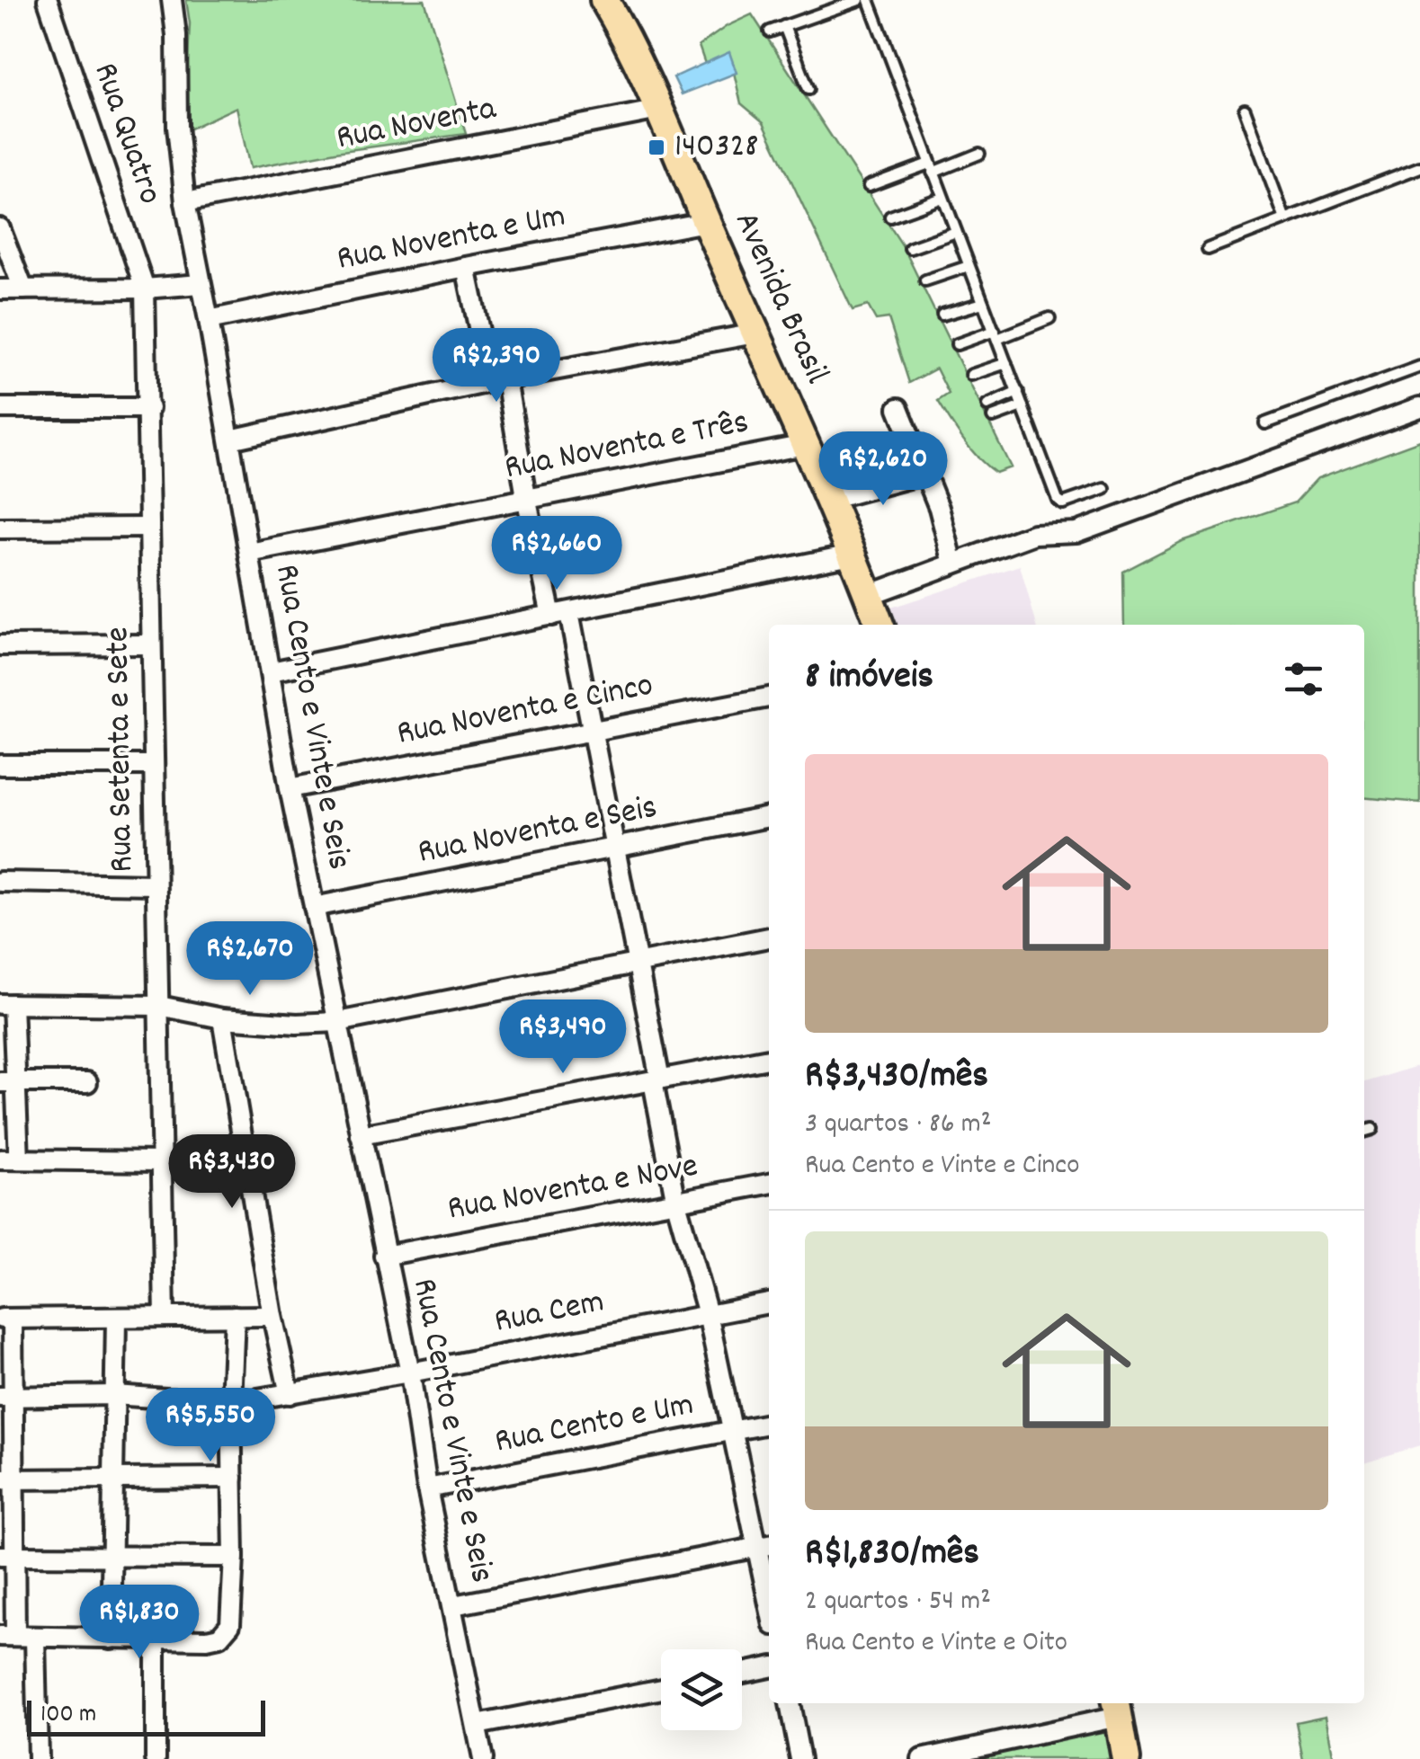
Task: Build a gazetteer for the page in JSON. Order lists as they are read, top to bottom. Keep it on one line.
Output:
{"streets":{"main road":["Avenida Brasil"],"street":["Rua Noventa","Rua Quatro","Rua Noventa e Um","Rua Noventa e Três","Rua Noventa e Cinco","Rua Cento e Vinte e Seis","Rua Setenta e Sete","Rua Noventa e Seis","Rua Noventa e Nove","Rua Cem","Rua Cento e Um"]},"crossings":[["Rua Noventa","Avenida Brasil"],["Rua Noventa","Rua Cento e Vinte e Seis"],["Rua Quatro","Rua Setenta e Sete"],["Rua Noventa e Um","Avenida Brasil"],["Rua Noventa e Um","Rua Cento e Vinte e Seis"],["Avenida Brasil","Rua Noventa e Três"],["Rua Noventa e Três","Rua Cento e Vinte e Seis"],["Rua Noventa e Cinco","Rua Cento e Vinte e Seis"],["Rua Cento e Vinte e Seis","Rua Noventa e Seis"],["Rua Cento e Vinte e Seis","Rua Noventa e Nove"],["Rua Cento e Vinte e Seis","Rua Cem"],["Rua Cento e Vinte e Seis","Rua Cento e Um"]],"places":{"transit":["140328"]},"scale_bar":"100 m","page":{"price":["R$2,390","R$2,620","R$2,660","R$2,670","R$3,490","R$3,430","R$5,550","R$1,830"],"heading":"8 imóveis","list":[{"name":"R$3,430/mês","note":"3 quartos · 86 m² · Rua Cento e Vinte e Cinco"},{"name":"R$1,830/mês","note":"2 quartos · 54 m² · Rua Cento e Vinte e Oito"}],"scale":"100 m"}}
